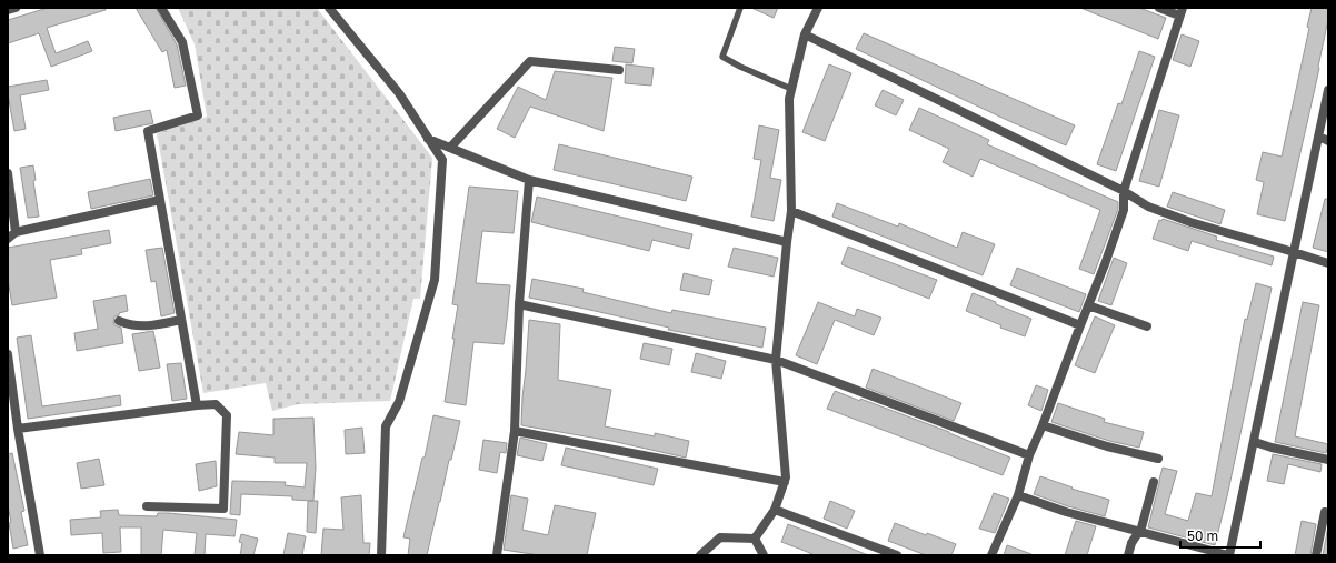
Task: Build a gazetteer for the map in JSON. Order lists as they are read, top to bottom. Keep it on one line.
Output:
{"scale_bar":"50 m"}
